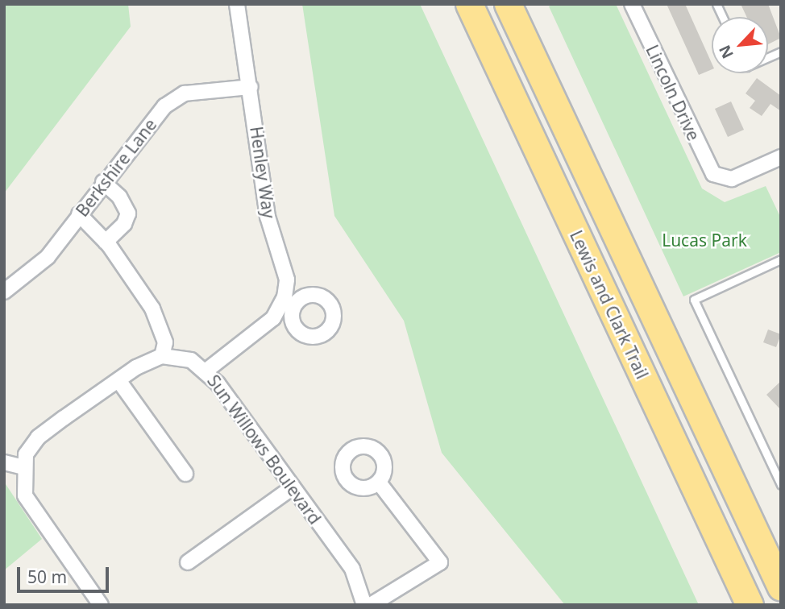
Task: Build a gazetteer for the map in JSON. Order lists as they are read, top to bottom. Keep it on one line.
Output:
{"streets":{"highway":["Lewis and Clark Trail"],"street":["Lincoln Drive","Berkshire Lane","Henley Way","Sun Willows Boulevard"]},"crossings":[["Berkshire Lane","Henley Way"],["Henley Way","Sun Willows Boulevard"]],"parks":["Lucas Park"],"scale_bar":"50 m","north":"bottom left"}
